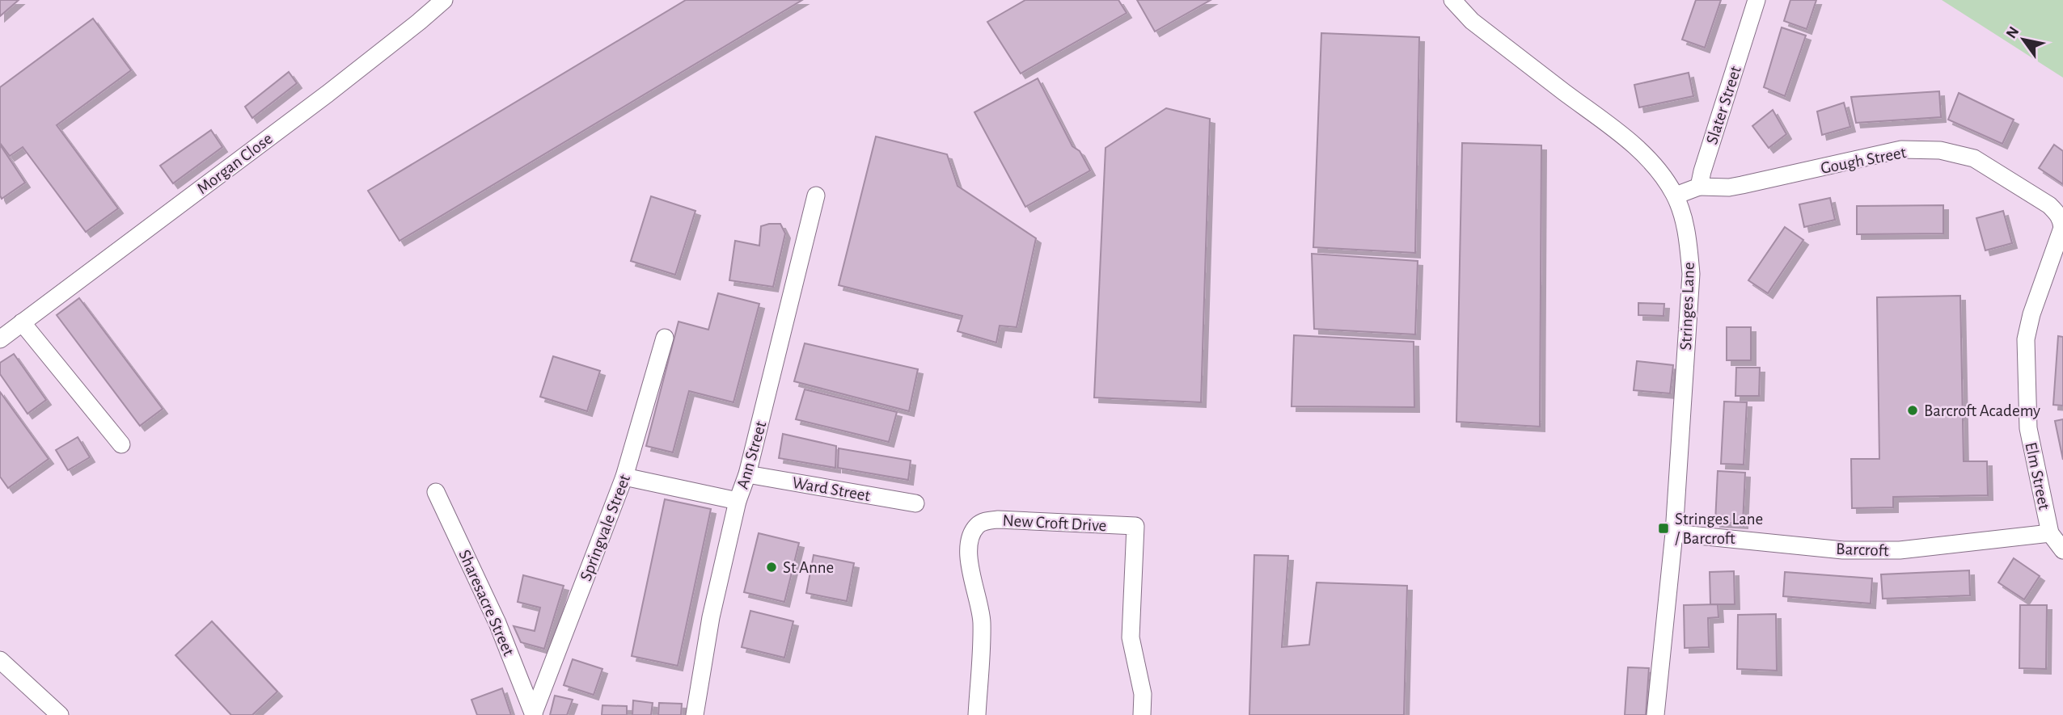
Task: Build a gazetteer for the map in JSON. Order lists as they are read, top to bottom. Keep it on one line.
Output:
{"streets":{"street":["Slater Street","Gough Street","Morgan Close","Stringes Lane","Ann Street","Elm Street","Ward Street","New Croft Drive","Springvale Street","Barcroft","Sharesacre Street"]},"crossings":[["Slater Street","Gough Street"],["Gough Street","Elm Street"],["Stringes Lane","Barcroft"],["Ann Street","Ward Street"],["Elm Street","Barcroft"],["Springvale Street","Sharesacre Street"]],"places":{"other":["Barcroft Academy","St Anne"],"transit":["Stringes Lane / Barcroft"]},"north":"top left"}
